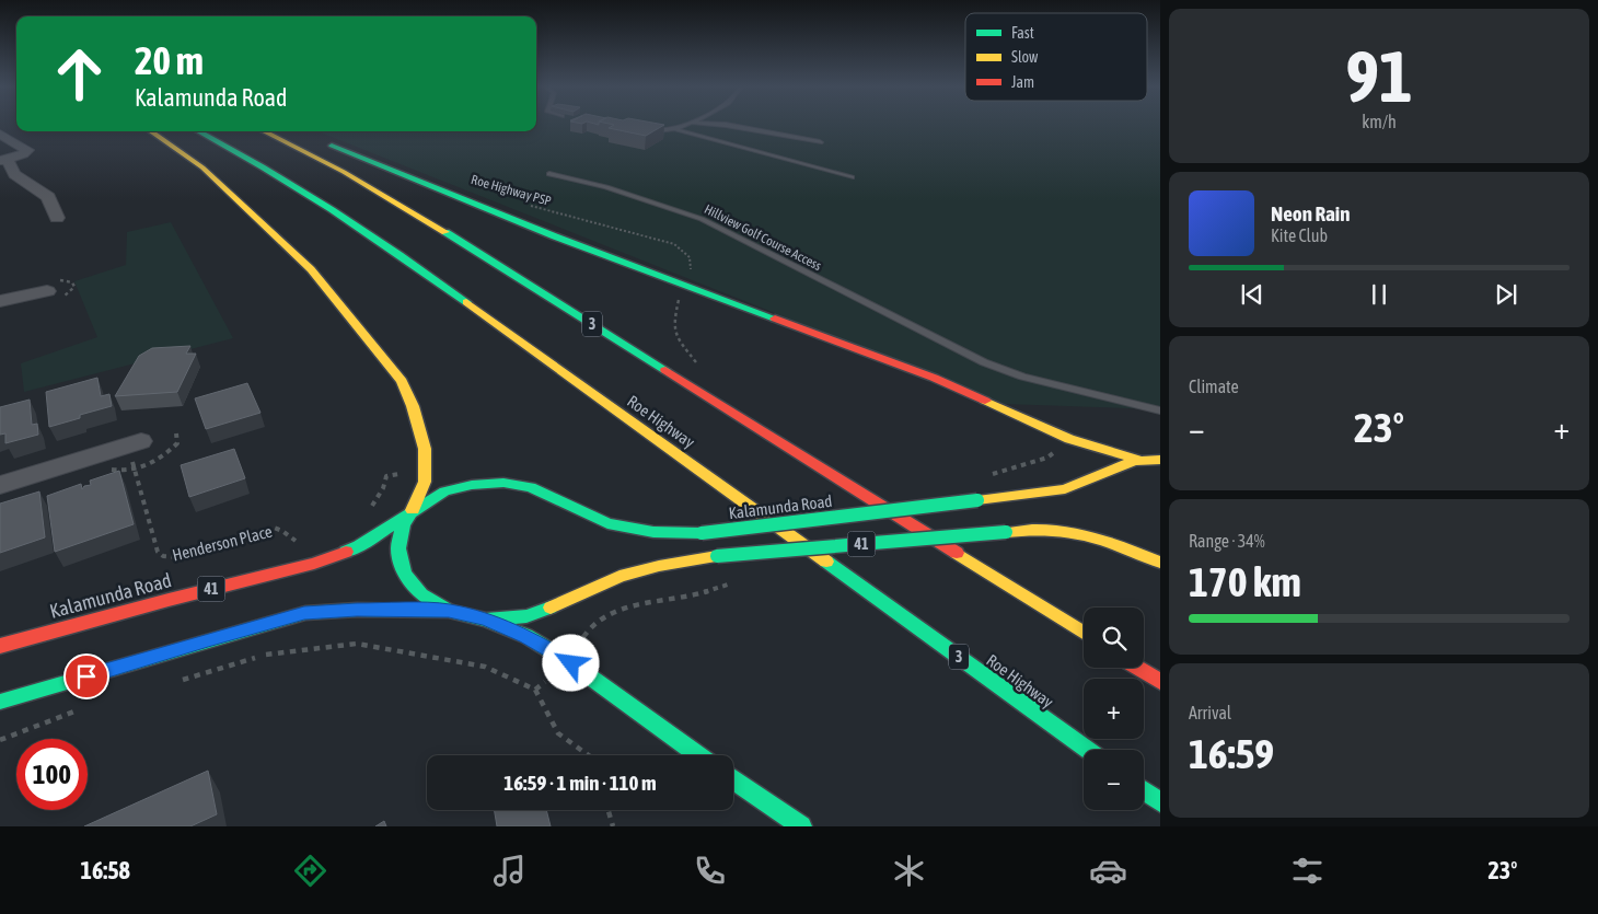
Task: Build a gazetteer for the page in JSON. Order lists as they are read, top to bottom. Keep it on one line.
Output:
{"streets":{"main road":["3","Roe Highway","Kalamunda Road","41"],"lane":["Hillview Golf Course Access"],"path":["Roe Highway PSP","Henderson Place"]},"legend":["Fast","Slow","Jam"],"page":{"tile":[["91","km/h"],"Climate",["Range · 34%","170 km"],["Arrival","16:59"]],"turn":["20 m","Kalamunda Road"],"song":["Neon Rain","Kite Club"],"heat":["−","23°","+"],"map_buttons":["+","−"],"limit":"100","trip":"16:59 · 1 min · 110 m","tabs":["16:58","23°"]}}
